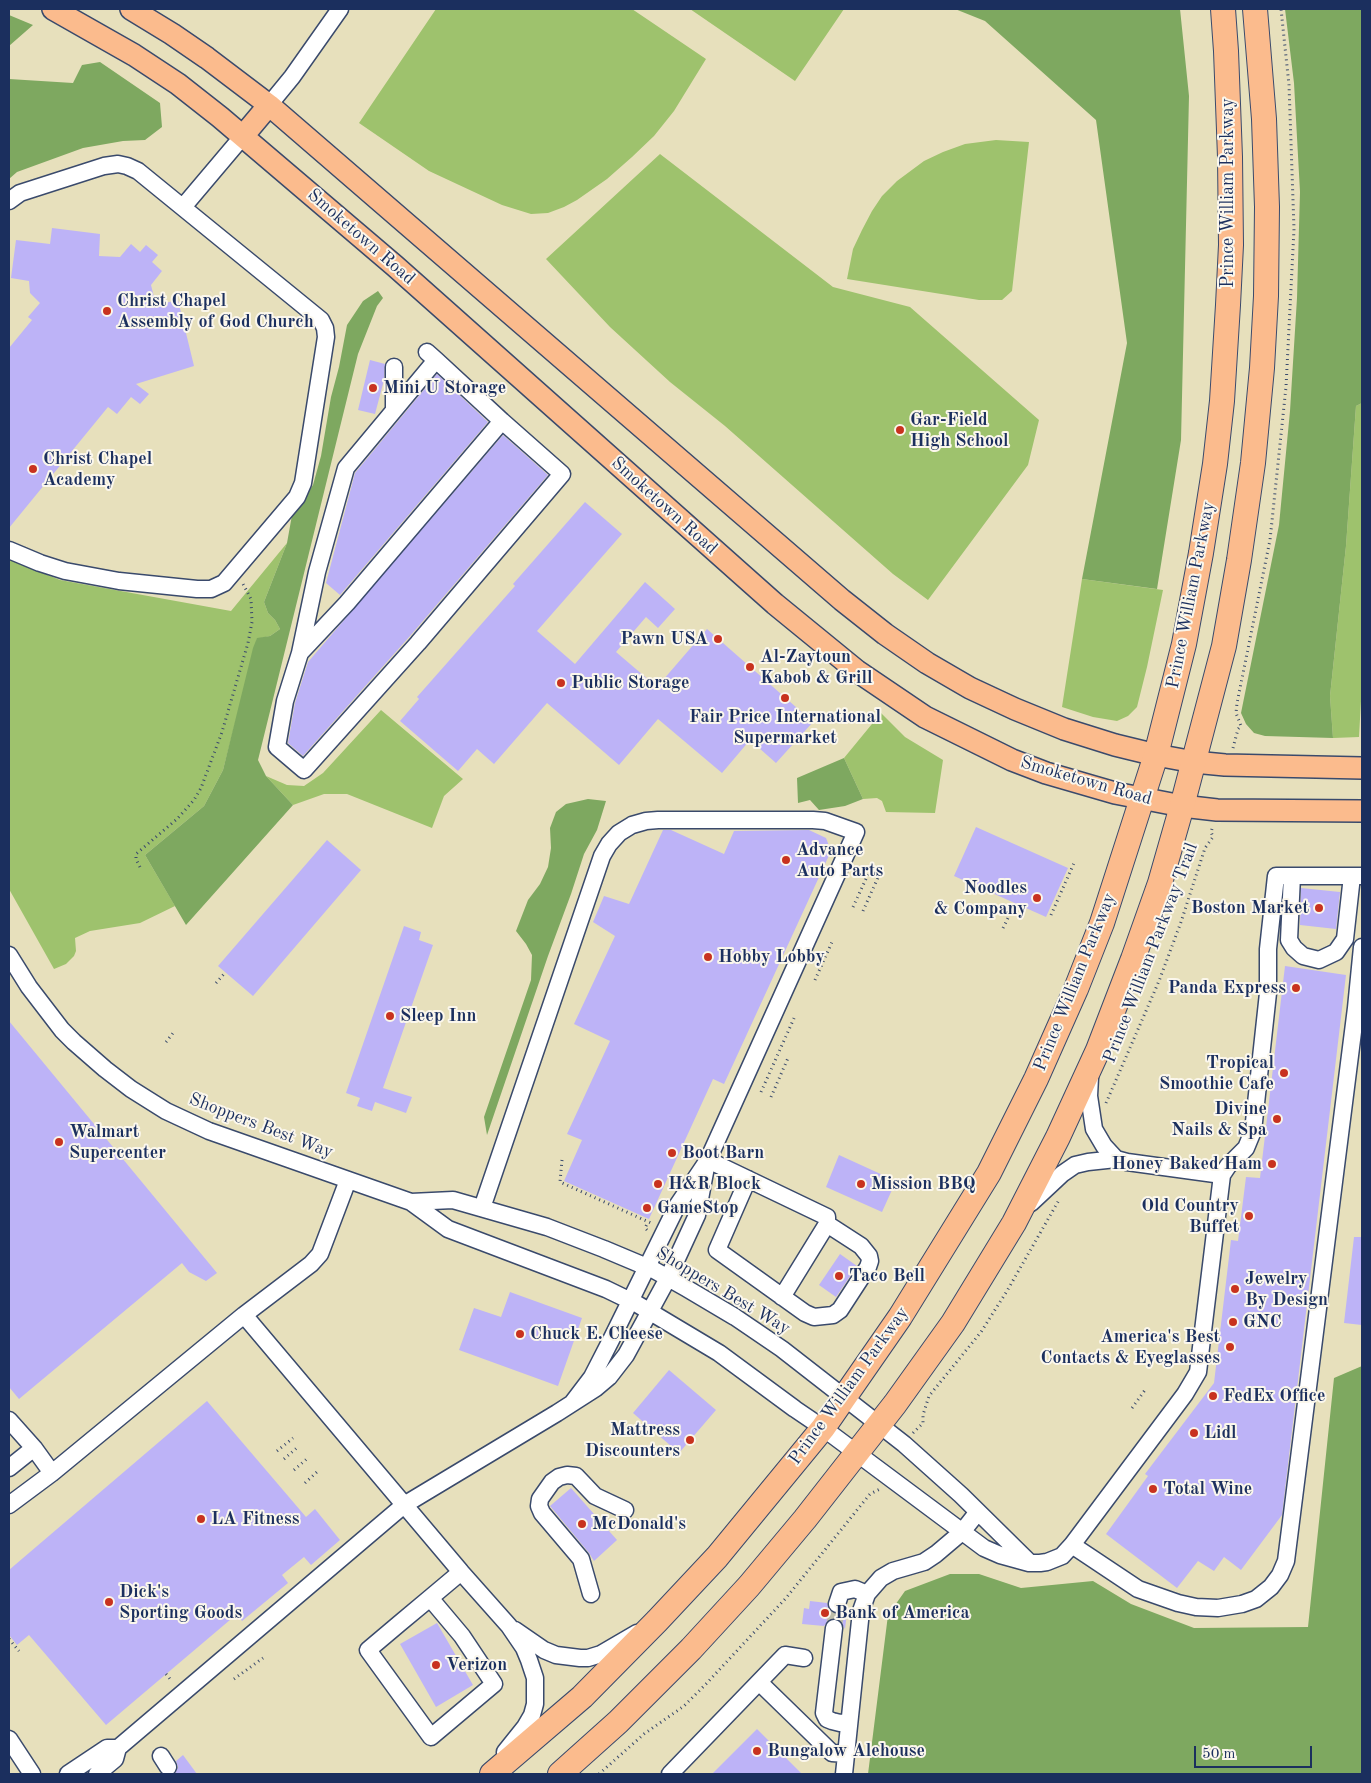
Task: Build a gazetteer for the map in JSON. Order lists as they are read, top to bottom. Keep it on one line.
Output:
{"streets":{"highway":["Prince William Parkway"],"main road":["Smoketown Road"],"street":["Shoppers Best Way"],"path":["Prince William Parkway Trail"]},"crossings":[["Prince William Parkway","Smoketown Road"],["Prince William Parkway","Shoppers Best Way"]],"places":["Christ Chapel Assembly of God Church","Mini U Storage","Gar-Field High School","Christ Chapel Academy","Pawn USA","Al-Zaytoun Kabob & Grill","Public Storage","Fair Price International Supermarket","Advance Auto Parts","Noodles & Company","Boston Market","Hobby Lobby","Panda Express","Sleep Inn","Tropical Smoothie Cafe","Divine Nails & Spa","Walmart Supercenter","Boot Barn","Honey Baked Ham","H&R Block","Mission BBQ","GameStop","Old Country Buffet","Taco Bell","Jewelry By Design","GNC","Chuck E. Cheese","America's Best Contacts & Eyeglasses","FedEx Office","Lidl","Mattress Discounters","Total Wine","LA Fitness","McDonald's","Dick's Sporting Goods","Bank of America","Verizon","Bungalow Alehouse"],"scale_bar":"50 m"}
